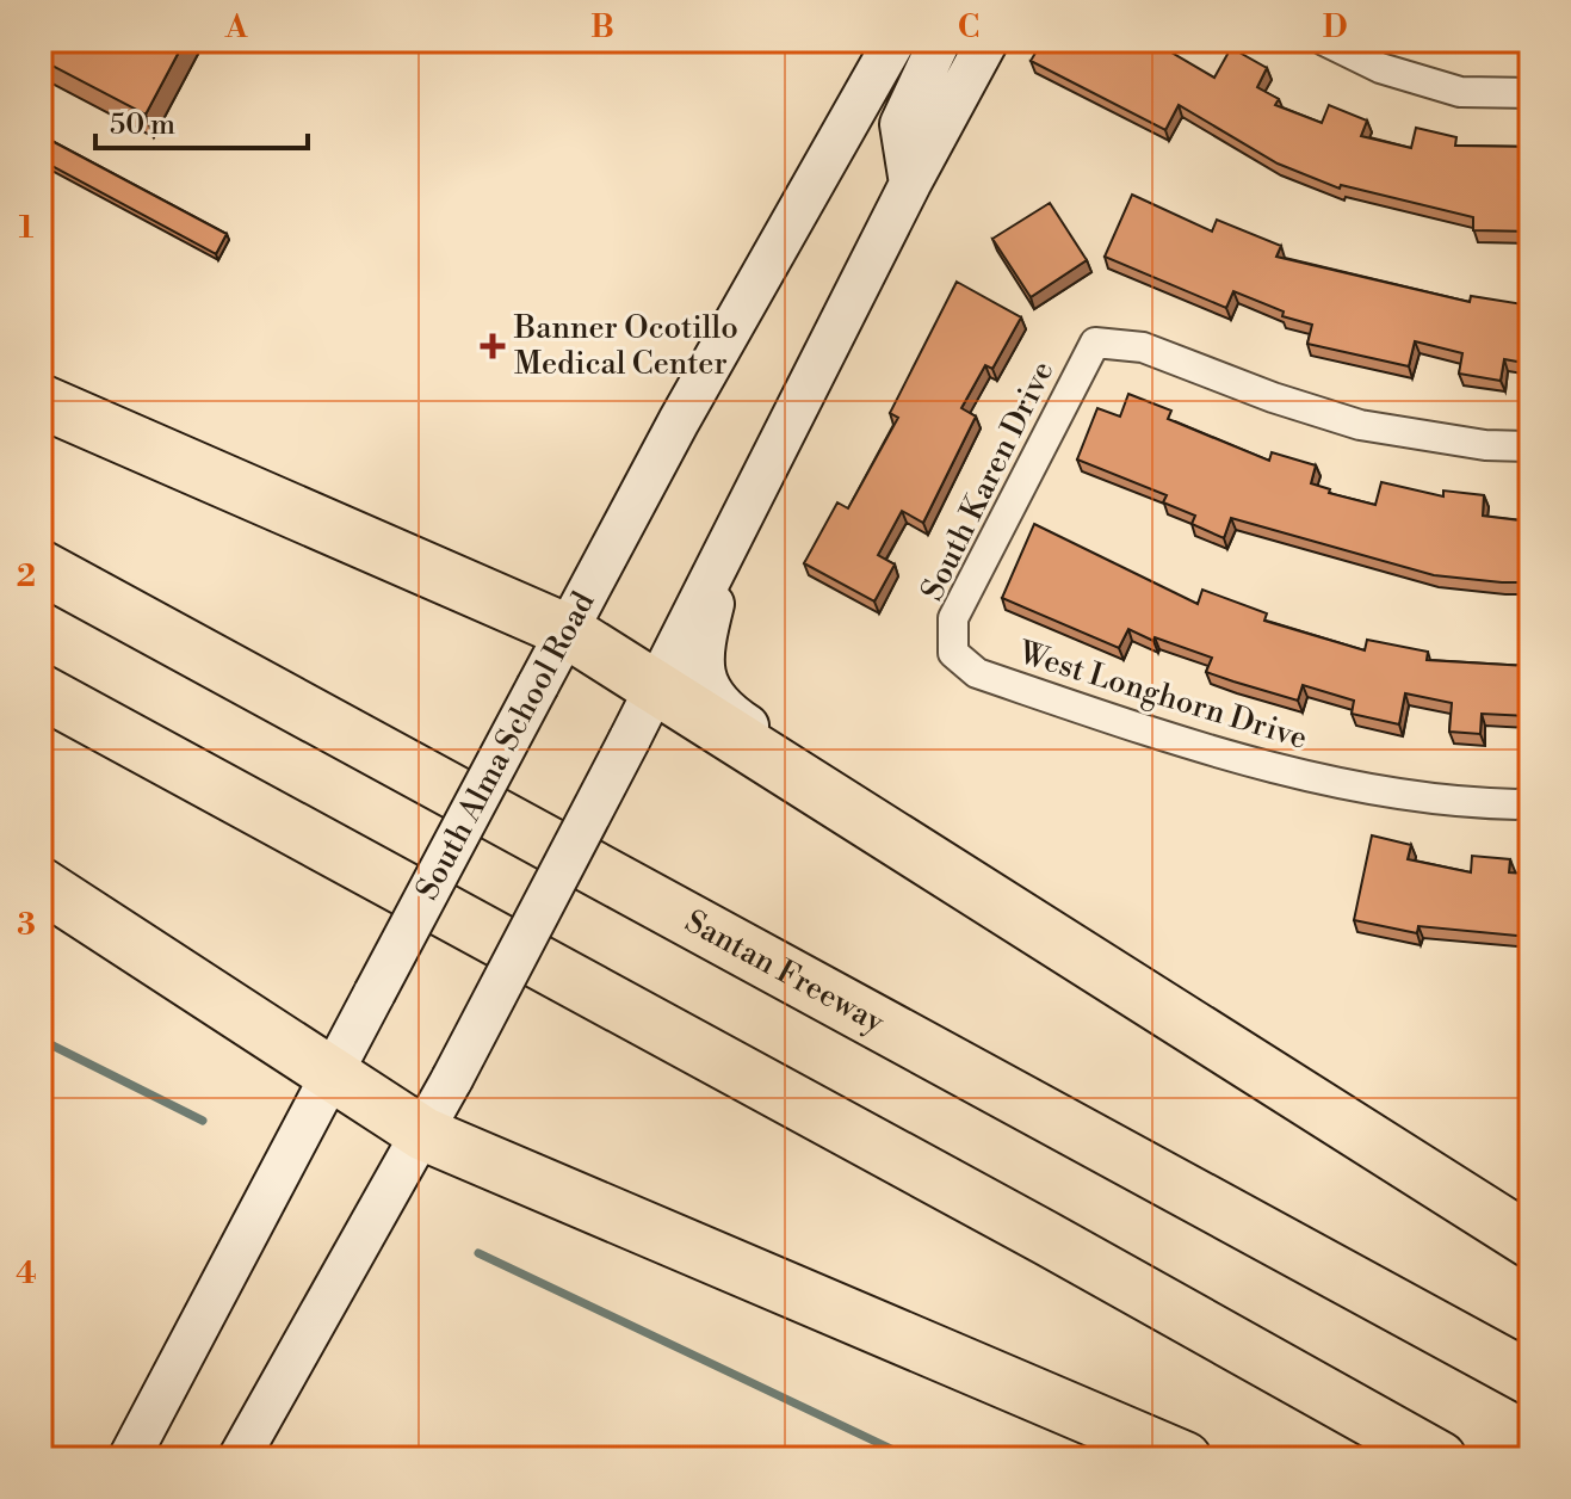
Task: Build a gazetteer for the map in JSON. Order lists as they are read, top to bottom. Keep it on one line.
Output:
{"streets":{"highway":["Santan Freeway"],"main road":["South Alma School Road"],"street":["South Karen Drive","West Longhorn Drive"]},"crossings":[["South Karen Drive","West Longhorn Drive"]],"places":{"health":["Banner Ocotillo Medical Center"]},"scale_bar":"50 m","grid":{"columns":["A","B","C","D"],"rows":["1","2","3","4"]}}
